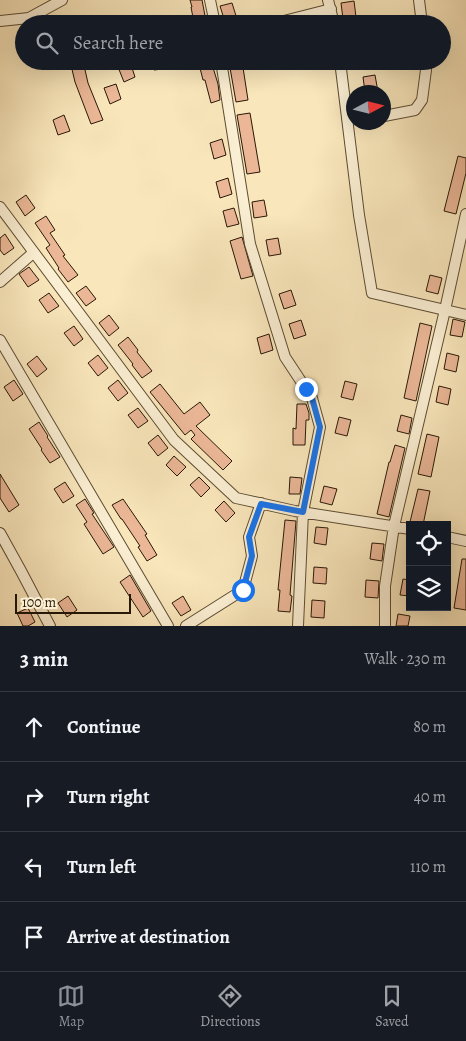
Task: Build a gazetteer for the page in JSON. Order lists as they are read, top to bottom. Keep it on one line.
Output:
{"scale_bar":"100 m","north":"right","page":{"search":"Search here","scale":"100 m","heading":["3 min","Walk · 230 m"],"list":[["Continue","80 m"],["Turn right","40 m"],["Turn left","110 m"],"Arrive at destination"],"nav":["Map","Directions","Saved"]}}
